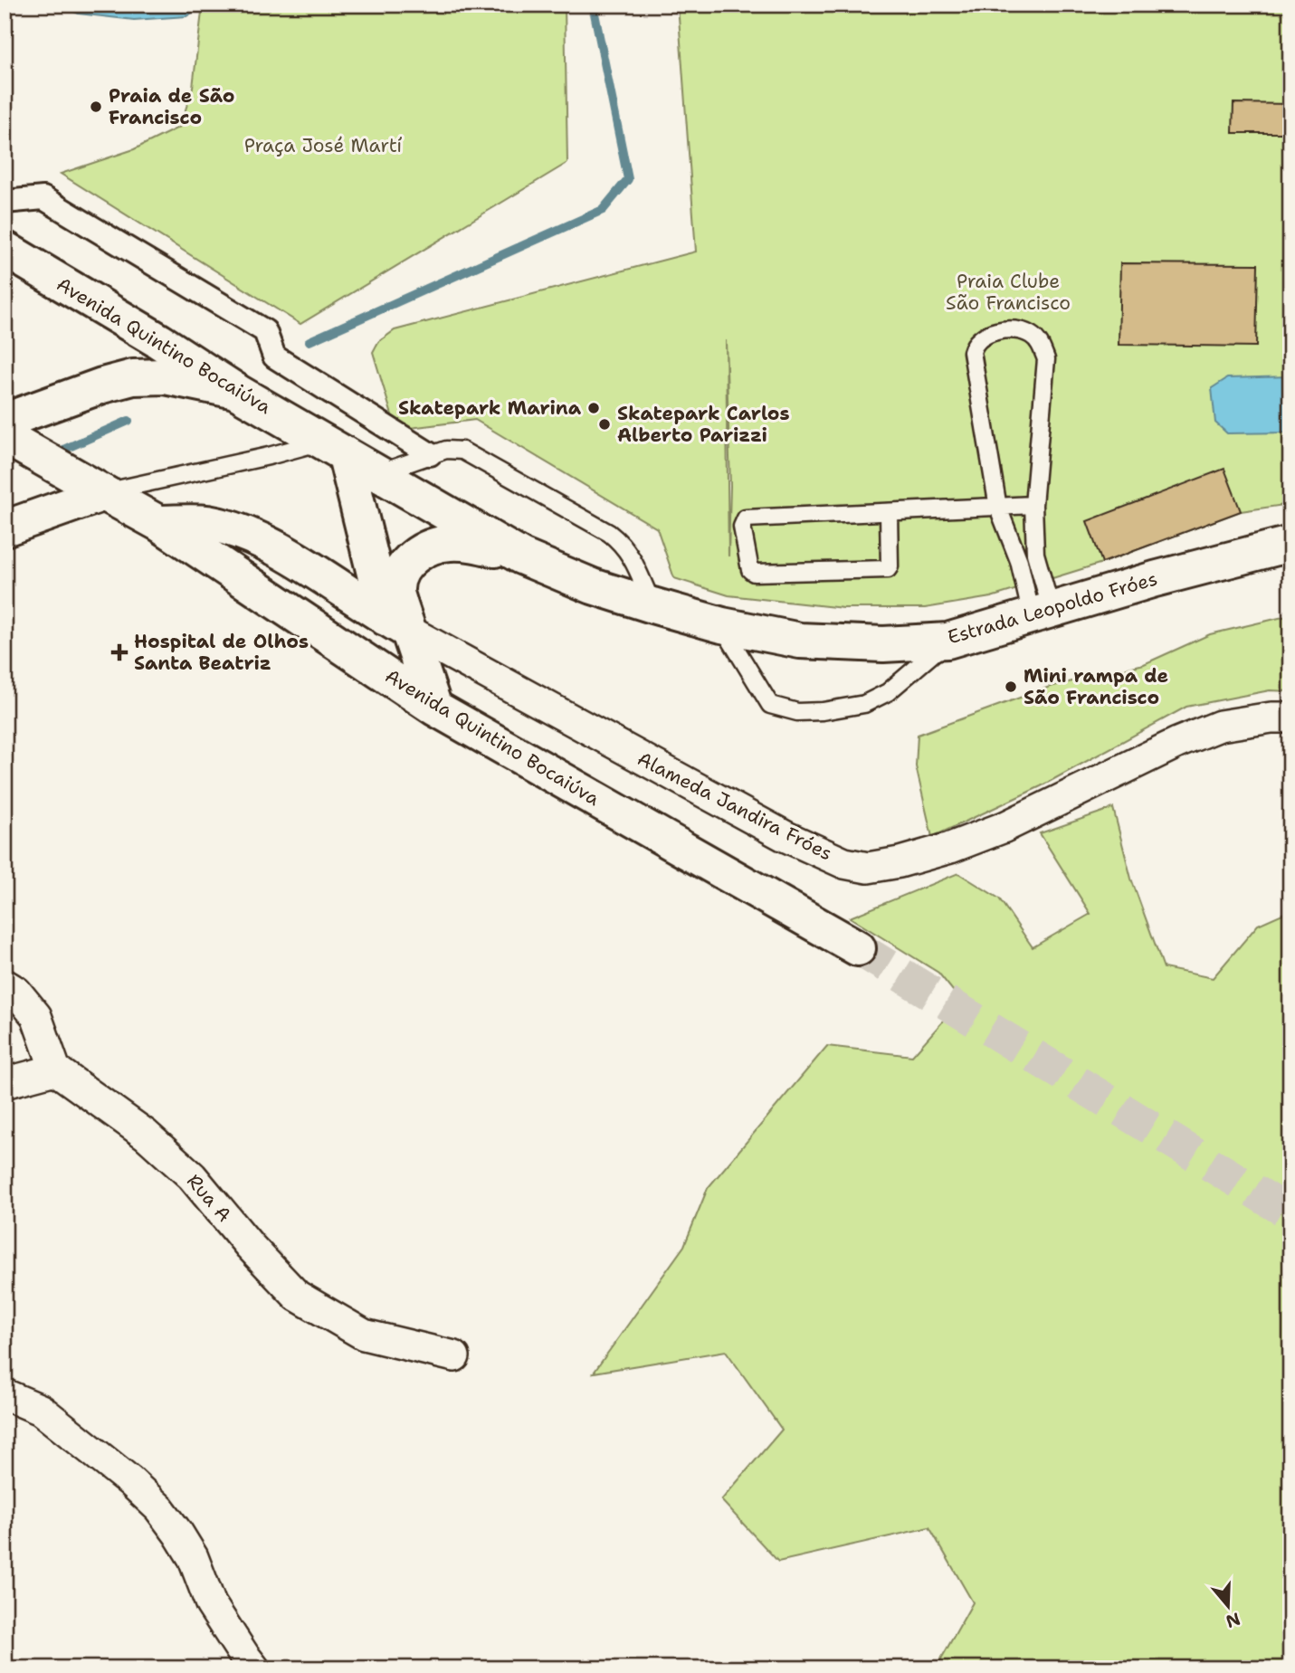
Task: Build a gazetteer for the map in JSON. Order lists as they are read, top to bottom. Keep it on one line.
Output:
{"streets":{"main road":["Avenida Quintino Bocaiúva","Estrada Leopoldo Fróes"],"street":["Alameda Jandira Fróes","Rua A"]},"crossings":[["Avenida Quintino Bocaiúva","Estrada Leopoldo Fróes"]],"parks":["Praça José Martí","Praia Clube São Francisco"],"places":{"other":["Praia de São Francisco","Skatepark Marina","Skatepark Carlos Alberto Parizzi","Mini rampa de São Francisco"],"health":["Hospital de Olhos Santa Beatriz"]},"north":"bottom"}
